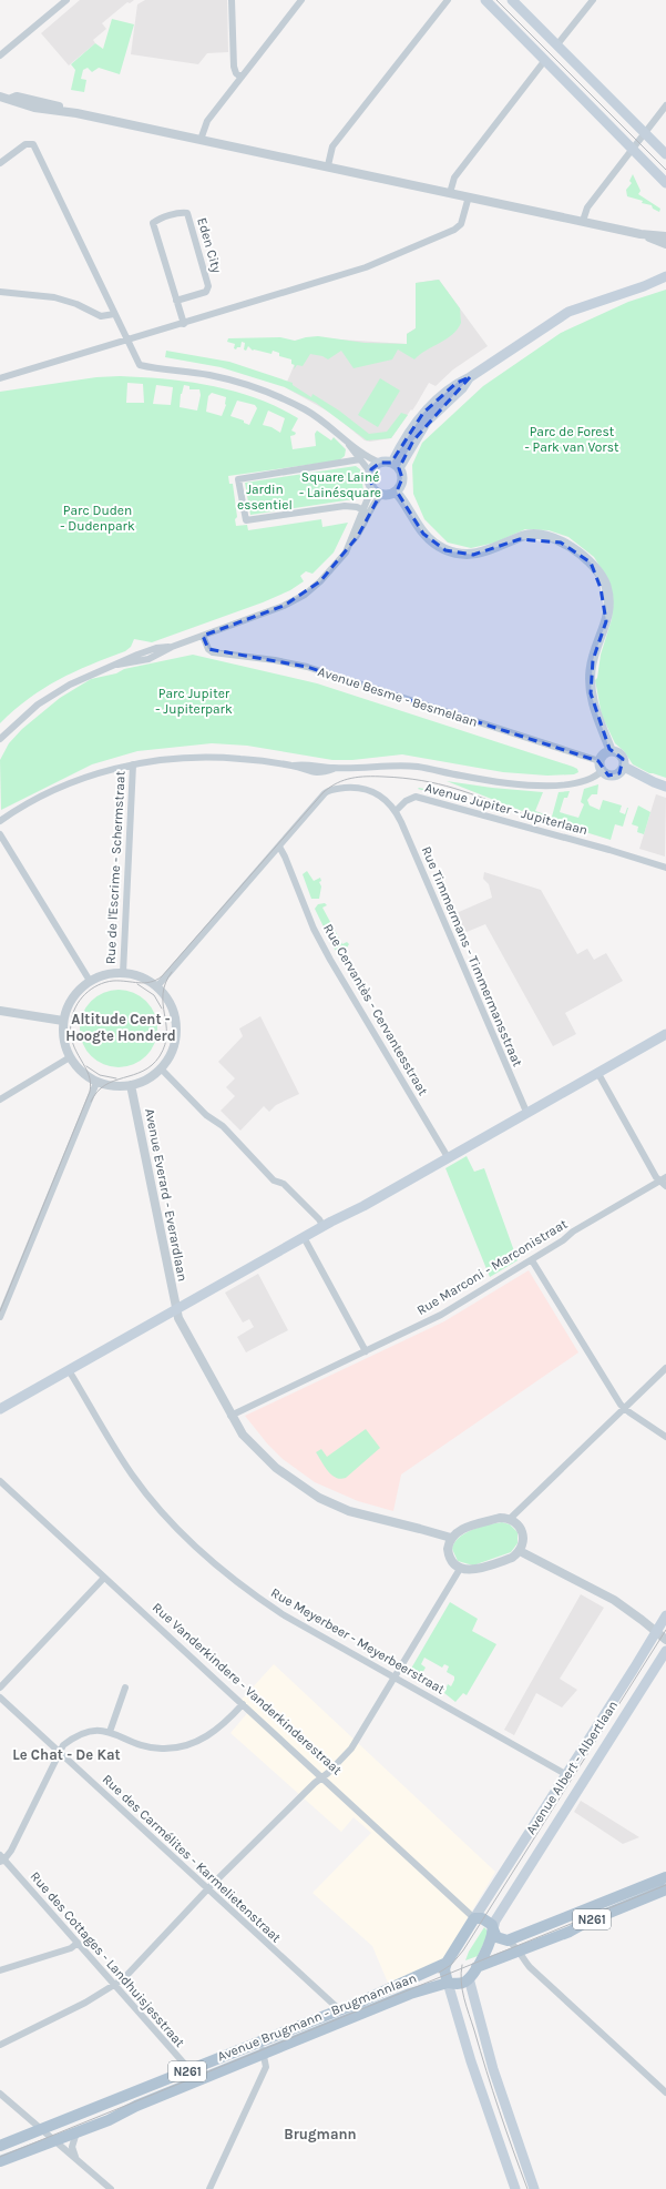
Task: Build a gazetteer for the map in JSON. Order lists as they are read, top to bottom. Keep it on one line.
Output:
{"streets":{"main road":["Avenue Albert - Albertlaan","N261","Avenue Brugmann - Brugmannlaan"],"street":["Eden City","Avenue Besme - Besmelaan","Avenue Jupiter - Jupiterlaan","Rue de l'Escrime - Schermstraat","Rue Timmermans - Timmermansstraat","Rue Cervantès - Cervantesstraat","Avenue Everard - Everardlaan","Rue Marconi - Marconistraat","Rue Meyerbeer - Meyerbeerstraat","Rue Vanderkindere - Vanderkinderestraat","Rue des Carmélites - Karmelietenstraat","Rue des Cottages - Landhuisjesstraat"]},"crossings":[["Avenue Jupiter - Jupiterlaan","Rue Timmermans - Timmermansstraat"],["Rue de l'Escrime - Schermstraat","Avenue Everard - Everardlaan"],["Avenue Everard - Everardlaan","Rue Marconi - Marconistraat"],["Rue Meyerbeer - Meyerbeerstraat","Avenue Albert - Albertlaan"],["Rue Vanderkindere - Vanderkinderestraat","Avenue Albert - Albertlaan"],["Rue des Carmélites - Karmelietenstraat","Avenue Brugmann - Brugmannlaan"],["Rue des Cottages - Landhuisjesstraat","Avenue Brugmann - Brugmannlaan"]],"districts":["Altitude Cent - Hoogte Honderd","Le Chat - De Kat","Brugmann"],"parks":["Parc de Forest - Park van Vorst","Square Lainé - Lainésquare","Jardin essentiel","Parc Duden - Dudenpark","Parc Jupiter - Jupiterpark"]}
